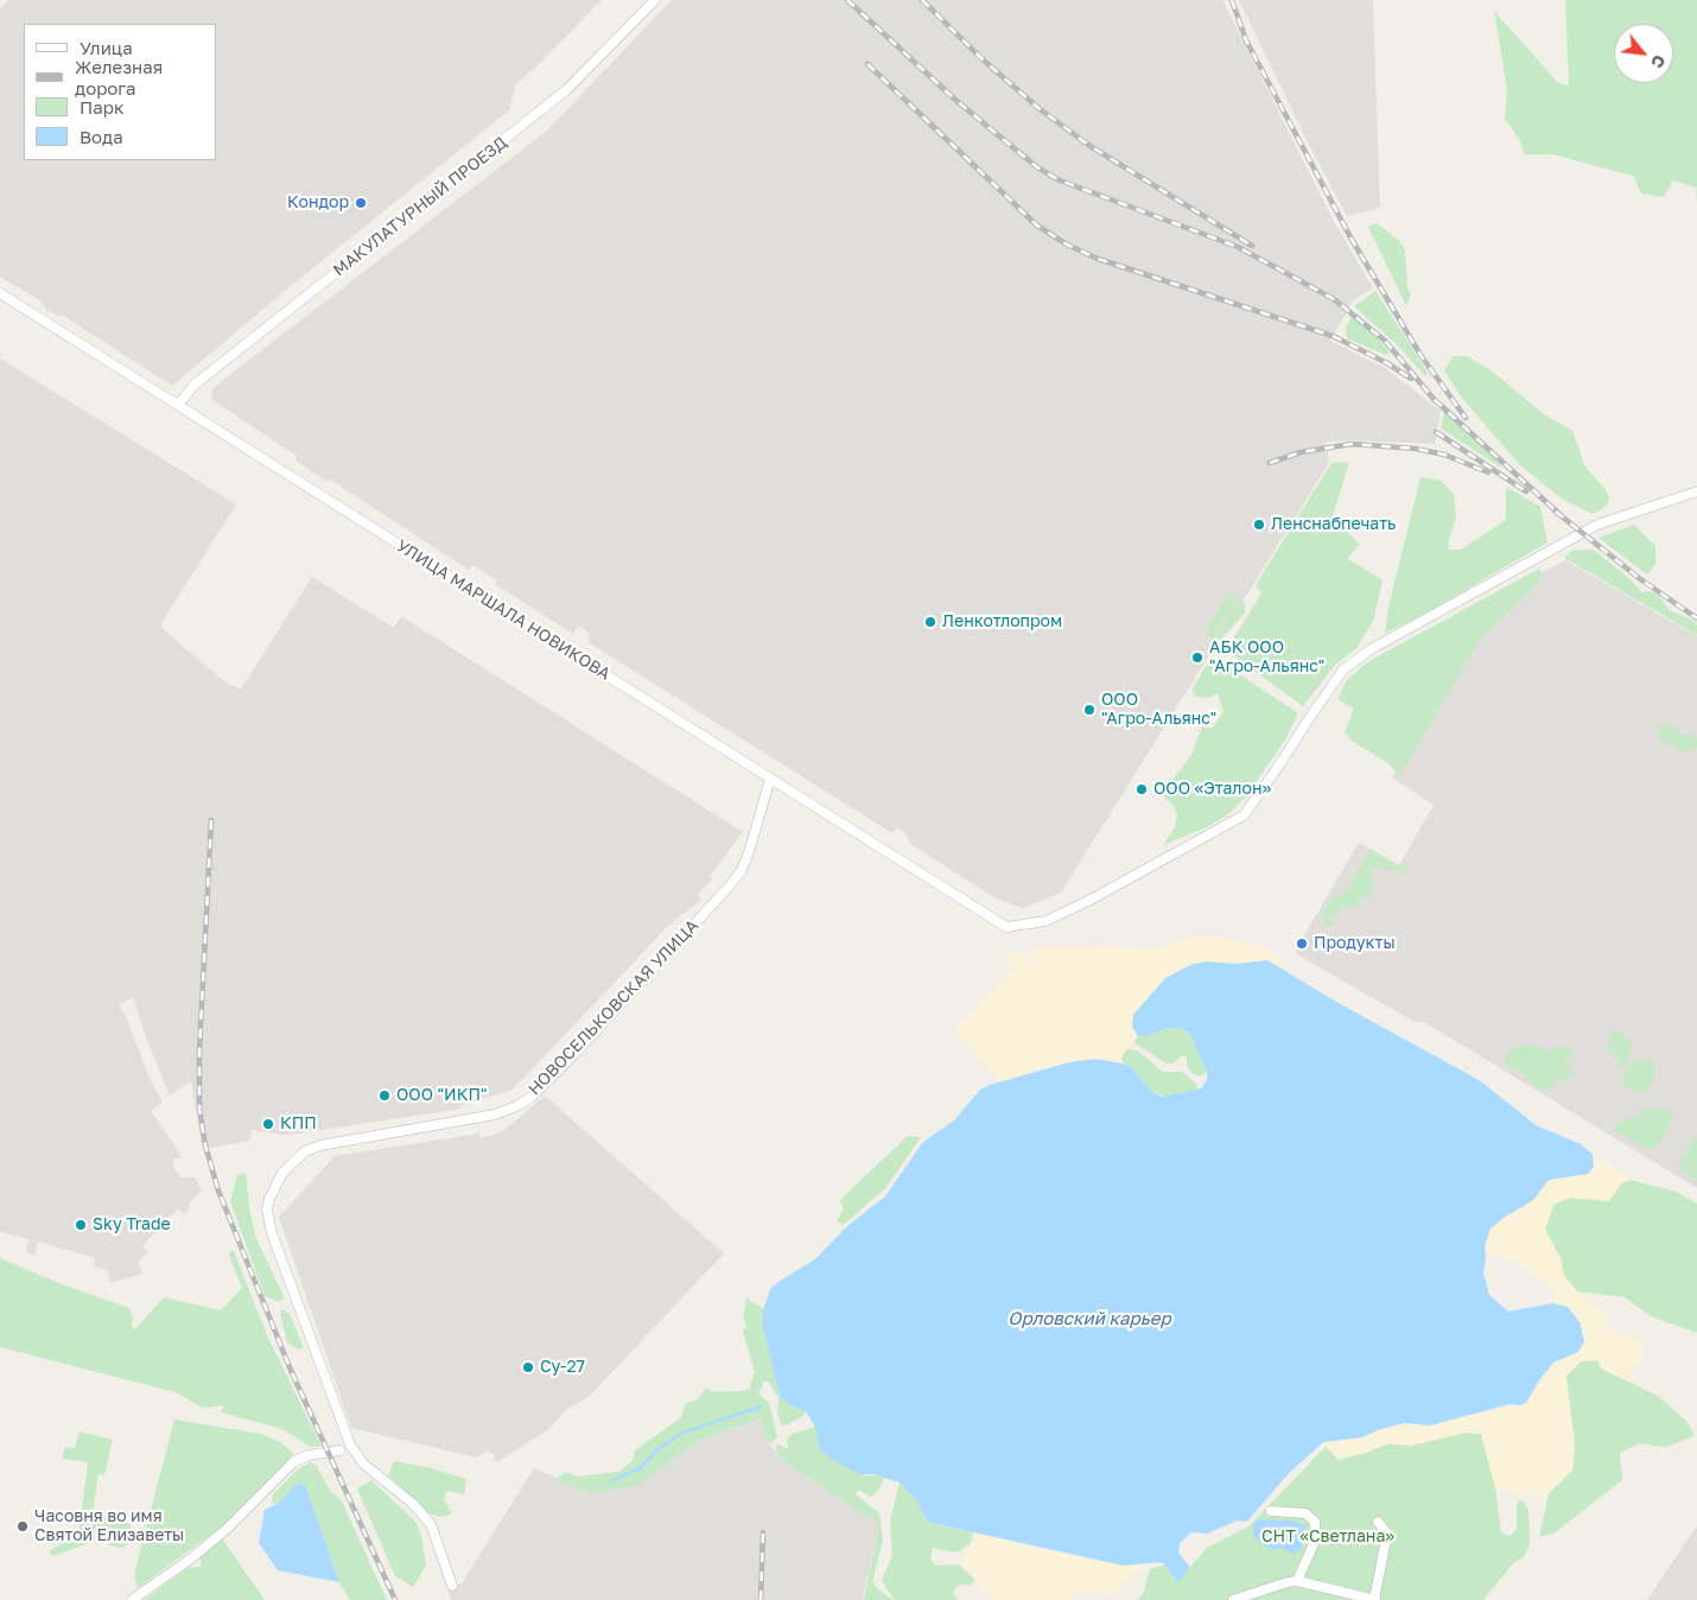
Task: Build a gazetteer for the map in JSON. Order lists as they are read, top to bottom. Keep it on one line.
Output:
{"streets":{"street":["МАКУЛАТУРНЫЙ ПРОЕЗД","УЛИЦА МАРШАЛА НОВИКОВА","НОВОСЕЛЬКОВСКАЯ УЛИЦА"]},"crossings":[["МАКУЛАТУРНЫЙ ПРОЕЗД","УЛИЦА МАРШАЛА НОВИКОВА"],["УЛИЦА МАРШАЛА НОВИКОВА","НОВОСЕЛЬКОВСКАЯ УЛИЦА"]],"water":["Орловский карьер"],"parks":["СНТ «Светлана»"],"places":["Кондор","Ленснабпечать","Ленкотлопром","АБК ООО \"Агро-Альянс\"","ООО \"Агро-Альянс\"","ООО «Эталон»","Продукты","ООО \"ИКП\"","КПП","Sky Trade","Су-27","Часовня во имя Святой Елизаветы"],"legend":["Улица","Железная дорога","Парк","Вода"],"north":"bottom right"}
